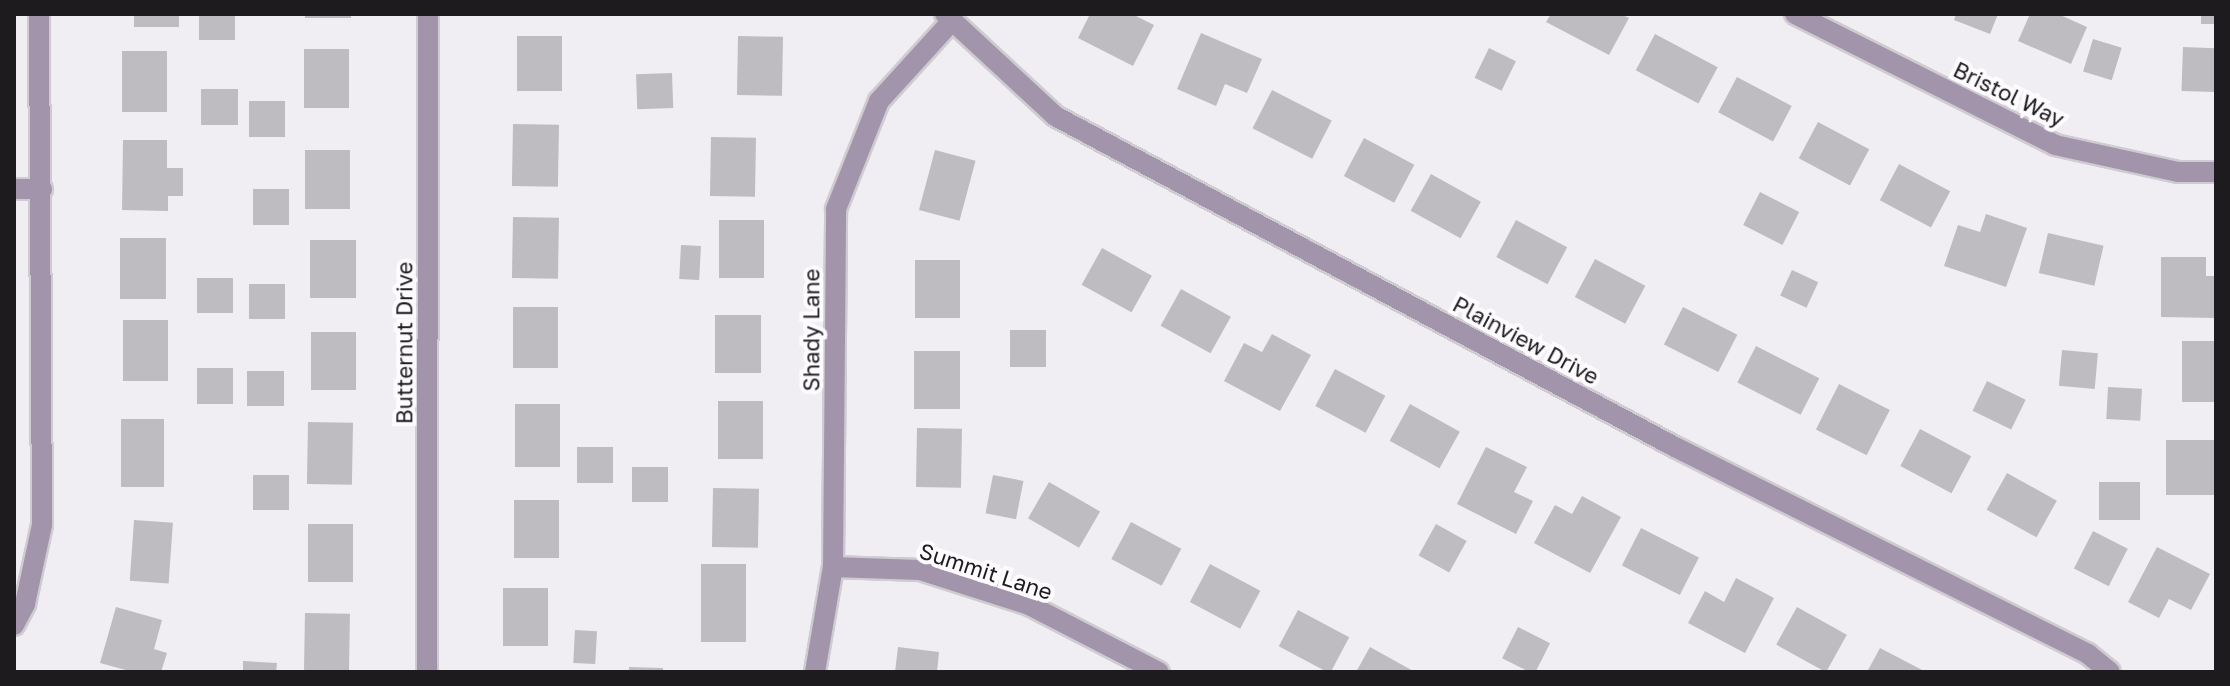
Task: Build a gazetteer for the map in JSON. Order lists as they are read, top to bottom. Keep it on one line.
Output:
{"streets":{"street":["Bristol Way","Shady Lane","Plainview Drive","Butternut Drive","Summit Lane"]},"crossings":[["Shady Lane","Plainview Drive"],["Shady Lane","Summit Lane"]]}
